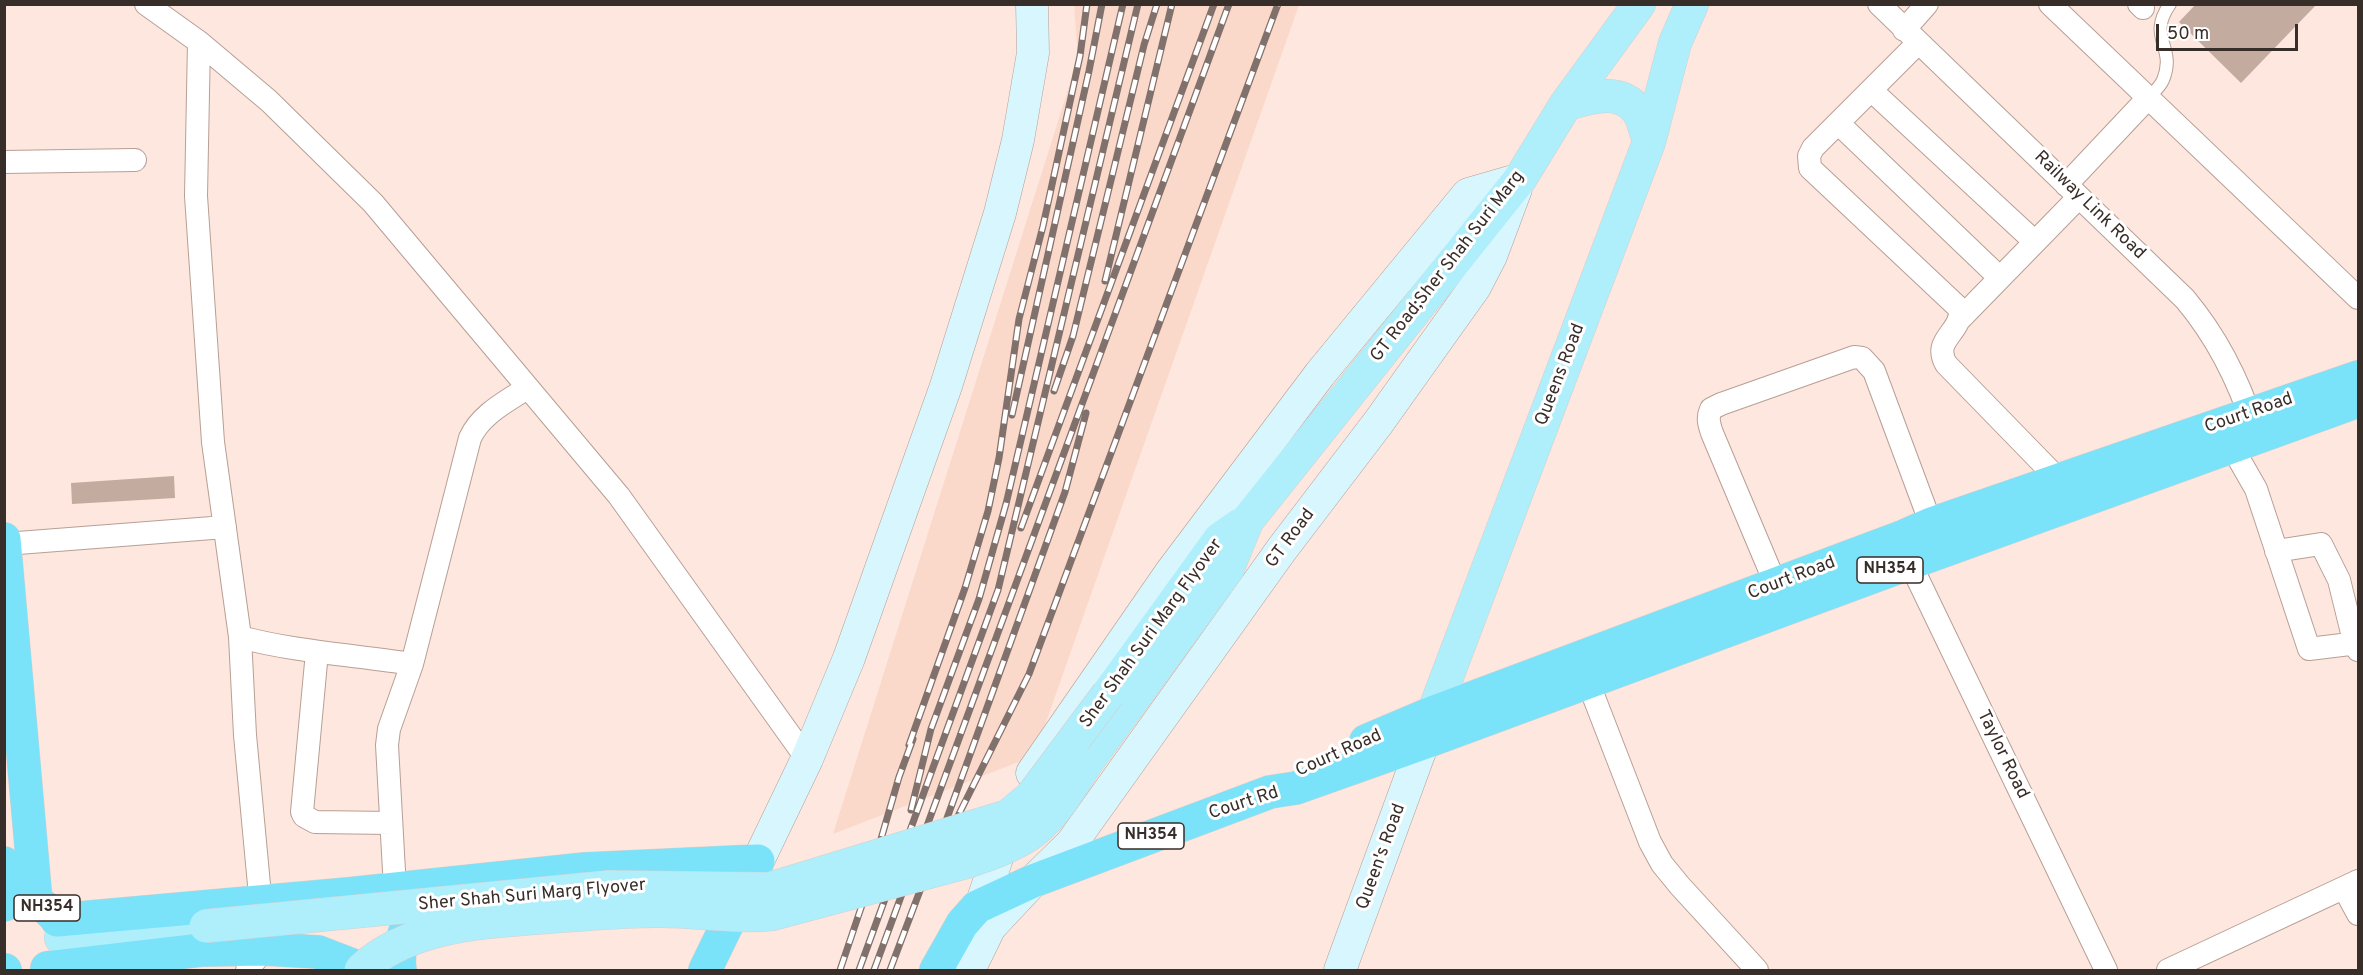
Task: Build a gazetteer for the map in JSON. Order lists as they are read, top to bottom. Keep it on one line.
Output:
{"streets":{"highway":["Court Road","NH354","Court Rd"],"main road":["GT Road;Sher Shah Suri Marg","Queens Road","GT Road","Sher Shah Suri Marg Flyover","Queen's Road"],"street":["Railway Link Road","Taylor Road"]},"crossings":[["Railway Link Road","Court Road"],["GT Road;Sher Shah Suri Marg","GT Road"],["GT Road;Sher Shah Suri Marg","Sher Shah Suri Marg Flyover"],["Queens Road","Court Road"],["Queens Road","Court Rd"],["Queens Road","Queen's Road"],["Court Road","Taylor Road"],["Court Road","Court Rd"],["Court Road","Queen's Road"],["GT Road","NH354"],["GT Road","Court Rd"],["NH354","Sher Shah Suri Marg Flyover"],["NH354","Court Rd"],["Court Rd","Queen's Road"]],"scale_bar":"50 m"}
